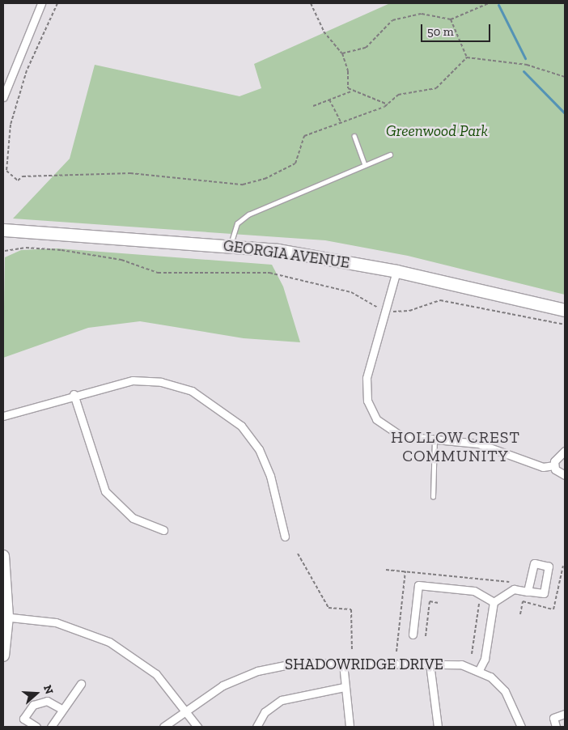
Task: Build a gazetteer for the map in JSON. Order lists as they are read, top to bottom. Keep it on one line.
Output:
{"streets":{"main road":["GEORGIA AVENUE"],"street":["SHADOWRIDGE DRIVE"]},"districts":["HOLLOW CREST COMMUNITY"],"parks":["Greenwood Park"],"scale_bar":"50 m","north":"right"}
